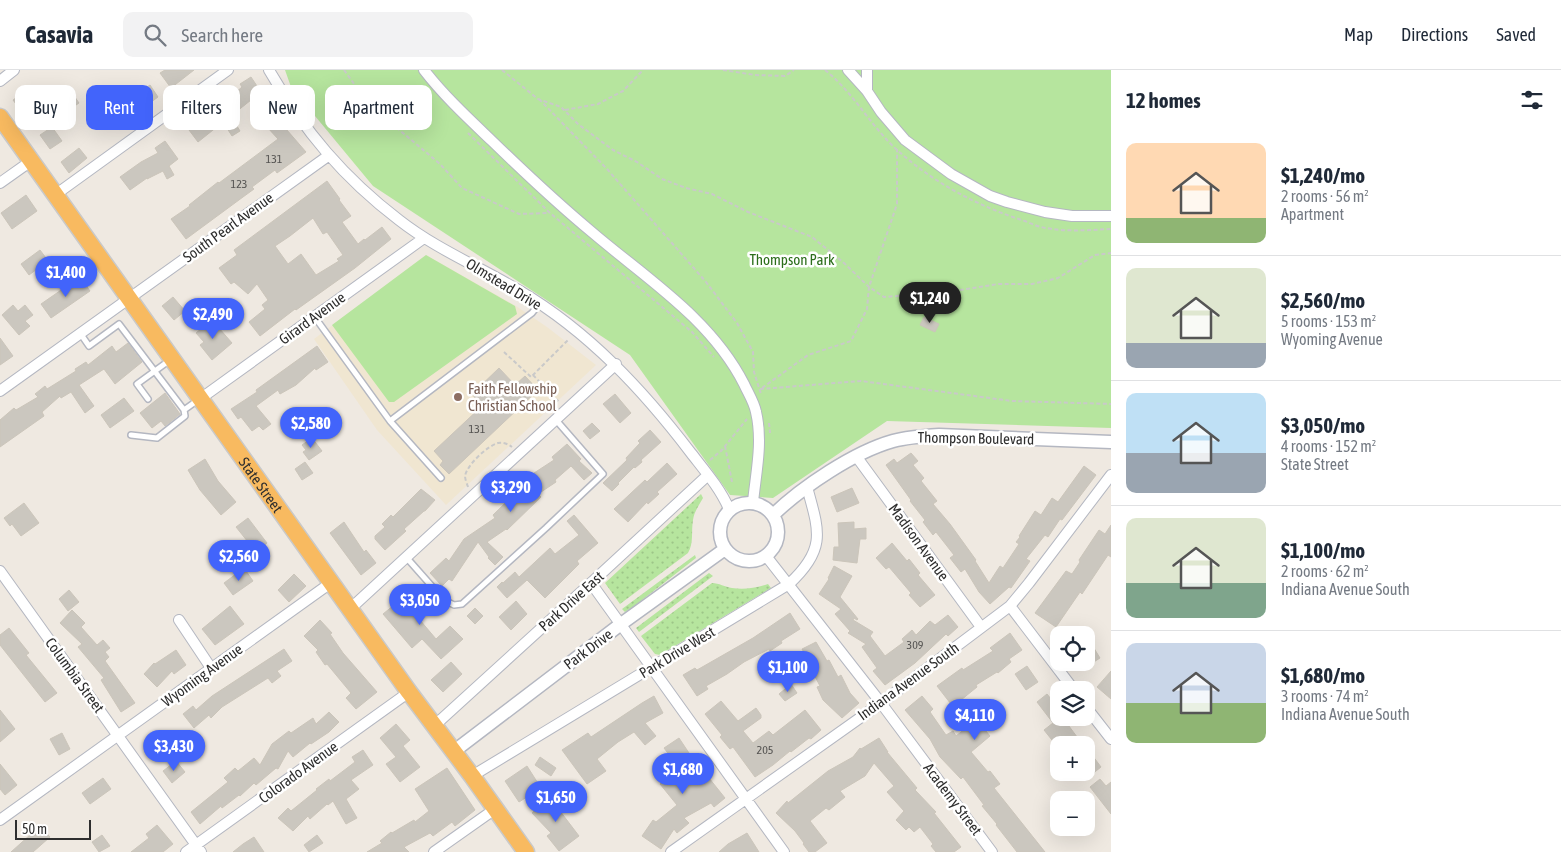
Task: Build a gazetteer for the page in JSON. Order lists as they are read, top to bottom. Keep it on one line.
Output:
{"streets":{"highway":["State Street"],"street":["South Pearl Avenue","Olmstead Drive","Girard Avenue","Thompson Boulevard","Madison Avenue","Park Drive East","Park Drive","Park Drive West","Columbia Street","Wyoming Avenue","Indiana Avenue South","Colorado Avenue","Academy Street"]},"crossings":[["South Pearl Avenue","Olmstead Drive"],["South Pearl Avenue","State Street"],["Olmstead Drive","Girard Avenue"],["Olmstead Drive","Thompson Boulevard"],["Olmstead Drive","Park Drive East"],["Olmstead Drive","Park Drive"],["Olmstead Drive","Academy Street"],["Girard Avenue","State Street"],["Thompson Boulevard","Madison Avenue"],["Thompson Boulevard","Park Drive"],["Thompson Boulevard","Park Drive West"],["Thompson Boulevard","Academy Street"],["State Street","Park Drive East"],["State Street","Park Drive"],["State Street","Park Drive West"],["State Street","Wyoming Avenue"],["State Street","Colorado Avenue"],["Madison Avenue","Indiana Avenue South"],["Park Drive","Academy Street"],["Park Drive West","Academy Street"],["Columbia Street","Wyoming Avenue"],["Columbia Street","Colorado Avenue"],["Indiana Avenue South","Academy Street"]],"parks":["Thompson Park"],"places":["Faith Fellowship Christian School"],"house_numbers":["131","123","131","309","205"],"scale_bar":"50 m","page":{"header":"Casavia","search":"Search here","nav":["Map","Directions","Saved"],"heading":"12 homes","chip":["Buy","Rent","Filters","New","Apartment"],"list":[{"name":"$1,240/mo","note":"2 rooms · 56 m² · Apartment"},{"name":"$2,560/mo","note":"5 rooms · 153 m² · Wyoming Avenue"},{"name":"$3,050/mo","note":"4 rooms · 152 m² · State Street"},{"name":"$1,100/mo","note":"2 rooms · 62 m² · Indiana Avenue South"},{"name":"$1,680/mo","note":"3 rooms · 74 m² · Indiana Avenue South"}],"price":["$1,400","$1,240","$2,490","$2,580","$3,290","$2,560","$3,050","$1,100","$4,110","$3,430","$1,680","$1,650"],"map_buttons":["+","−"],"scale":"50 m"}}
